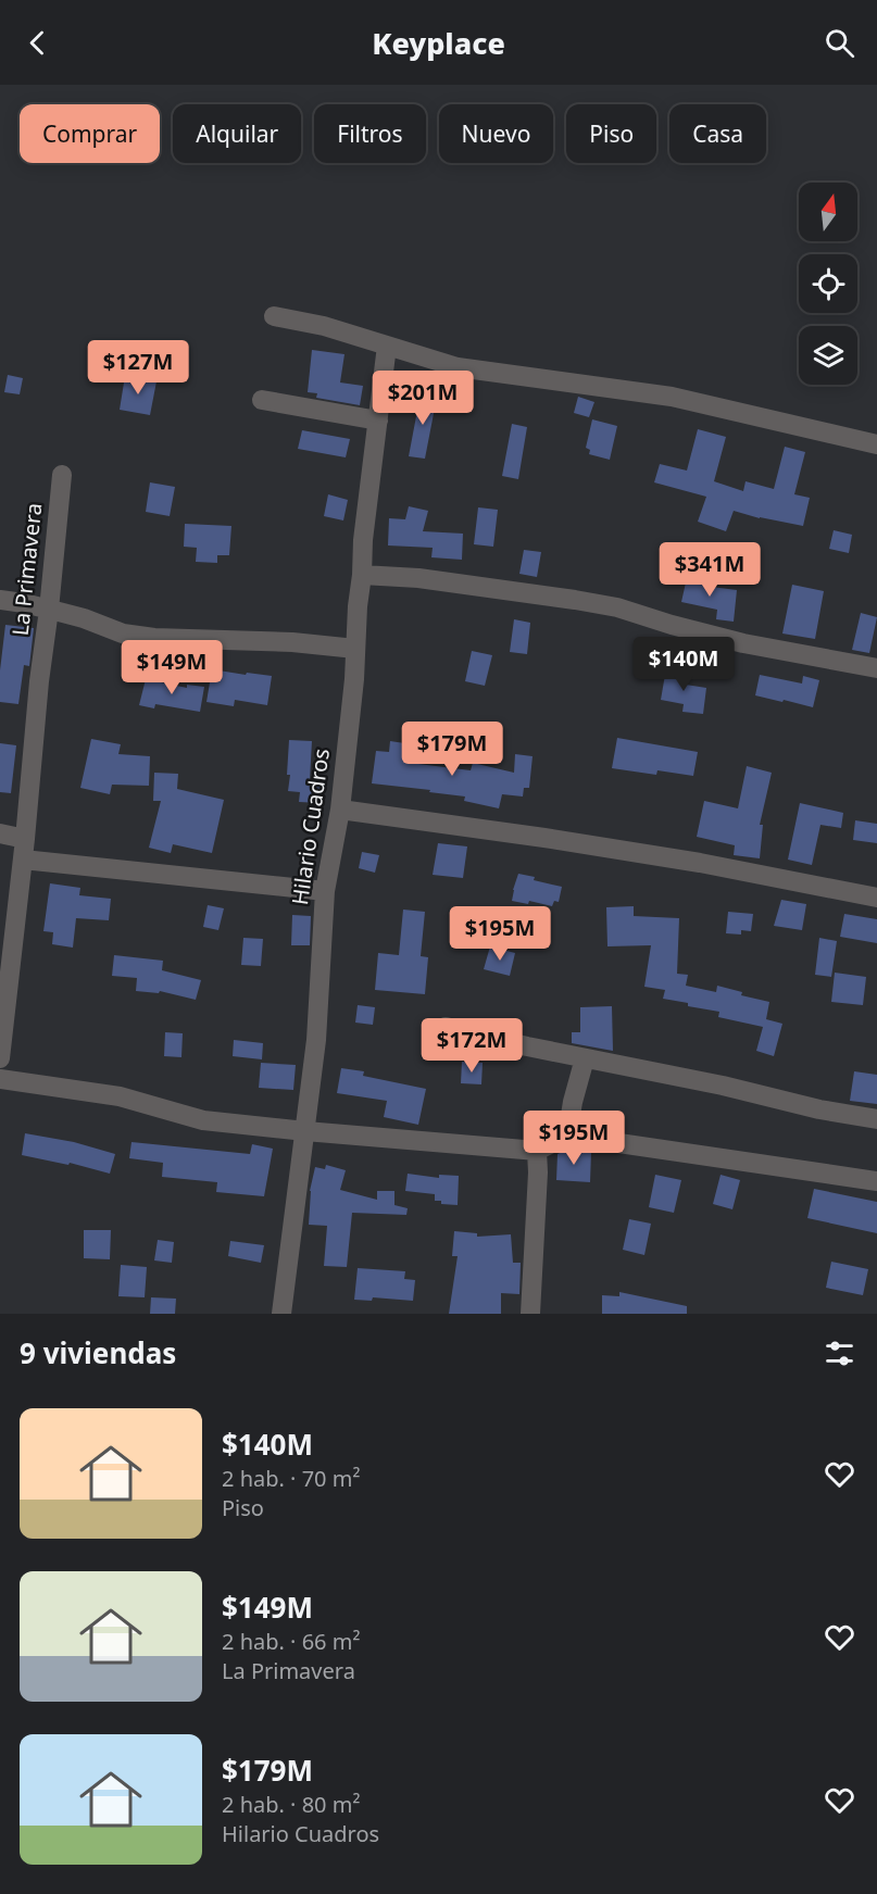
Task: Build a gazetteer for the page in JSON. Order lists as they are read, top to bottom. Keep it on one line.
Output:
{"streets":{"street":["La Primavera","Hilario Cuadros"]},"north":"top","page":{"header":"Keyplace","chip":["Comprar","Alquilar","Filtros","Nuevo","Piso","Casa"],"price":["$127M","$201M","$341M","$140M","$149M","$179M","$195M","$172M","$195M"],"heading":"9 viviendas","list":[{"name":"$140M","note":"2 hab. · 70 m² · Piso"},{"name":"$149M","note":"2 hab. · 66 m² · La Primavera"},{"name":"$179M","note":"2 hab. · 80 m² · Hilario Cuadros"}]}}
